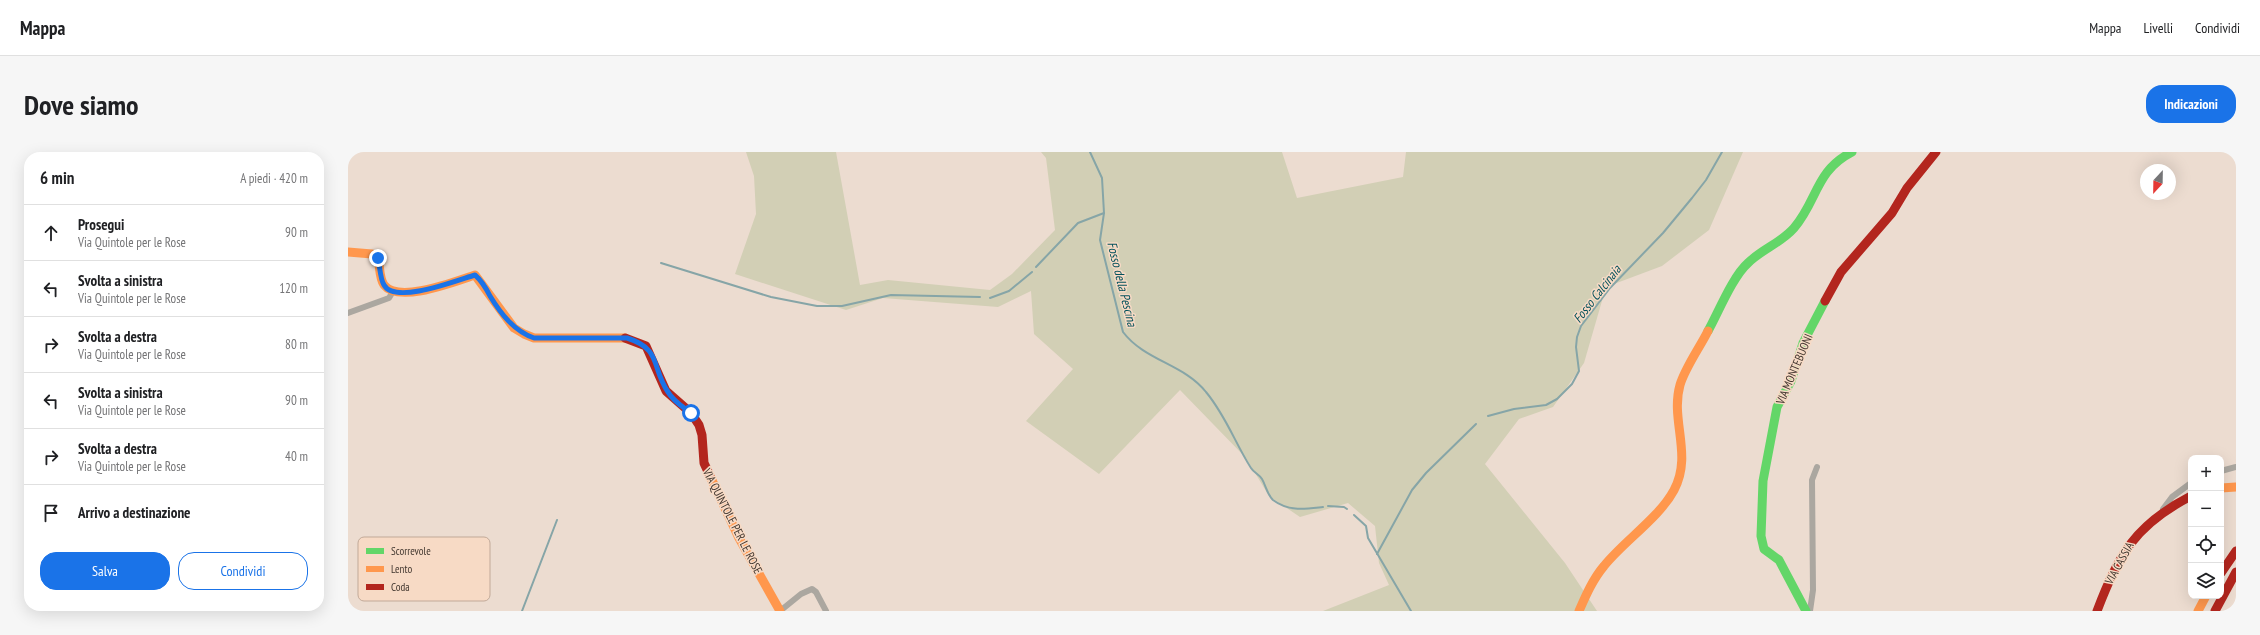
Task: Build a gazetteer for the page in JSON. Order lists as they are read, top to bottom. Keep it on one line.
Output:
{"streets":{"main road":["VIA MONTEBUONI","VIA QUINTOLE PER LE ROSE","VIA CASSIA"]},"water":["Fosso della Pescina","Fosso Calcinaia"],"legend":["Scorrevole","Lento","Coda"],"north":"bottom","page":{"header":"Mappa","nav":["Mappa","Livelli","Condividi"],"buttons":["Indicazioni",["Salva","Condividi"]],"title":"Dove siamo","heading":["6 min","A piedi · 420 m"],"list":[["Prosegui","Via Quintole per le Rose","90 m"],["Svolta a sinistra","Via Quintole per le Rose","120 m"],["Svolta a destra","Via Quintole per le Rose","80 m"],["Svolta a sinistra","Via Quintole per le Rose","90 m"],["Svolta a destra","Via Quintole per le Rose","40 m"],"Arrivo a destinazione"],"map_buttons":["+","−"]}}
